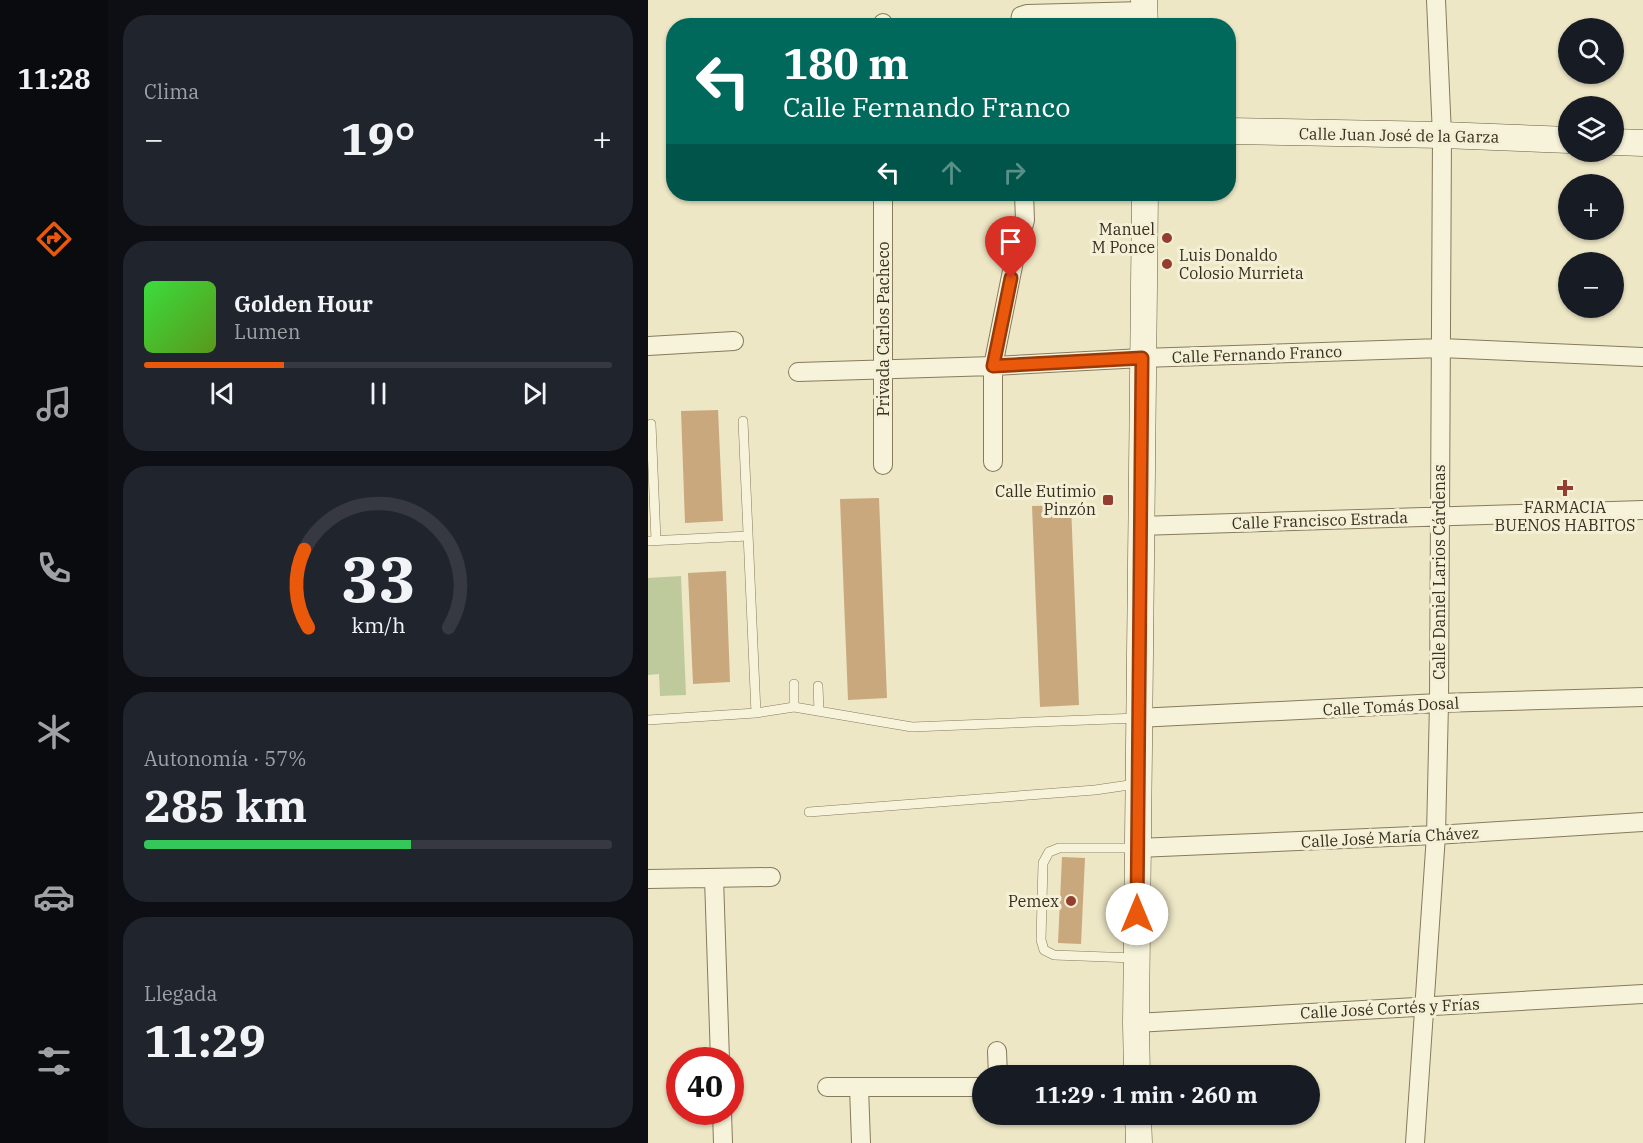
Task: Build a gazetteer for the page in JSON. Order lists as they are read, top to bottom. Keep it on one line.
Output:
{"streets":{"street":["Calle Juan José de la Garza","Privada Carlos Pacheco","Calle Fernando Franco","Calle Francisco Estrada","Calle Daniel Larios Cárdenas","Calle Tomás Dosal","Calle José María Chávez","Calle José Cortés y Frías"]},"crossings":[["Calle Juan José de la Garza","Calle Daniel Larios Cárdenas"],["Privada Carlos Pacheco","Calle Fernando Franco"],["Calle Fernando Franco","Calle Daniel Larios Cárdenas"],["Calle Francisco Estrada","Calle Daniel Larios Cárdenas"],["Calle Daniel Larios Cárdenas","Calle Tomás Dosal"],["Calle Daniel Larios Cárdenas","Calle José María Chávez"],["Calle Daniel Larios Cárdenas","Calle José Cortés y Frías"]],"places":{"other":["Manuel M Ponce","Luis Donaldo Colosio Murrieta","Pemex"],"health":["FARMACIA BUENOS HABITOS"],"transit":["Calle Eutimio Pinzón"]},"page":{"tabs":"11:28","tile":["Clima",["Autonomía · 57%","285 km"],["Llegada","11:29"]],"map_buttons":["+","−"],"turn":["180 m","Calle Fernando Franco"],"heat":["−","19°","+"],"song":["Golden Hour","Lumen"],"limit":"40","trip":"11:29 · 1 min · 260 m","gauge":["33","km/h"]}}
